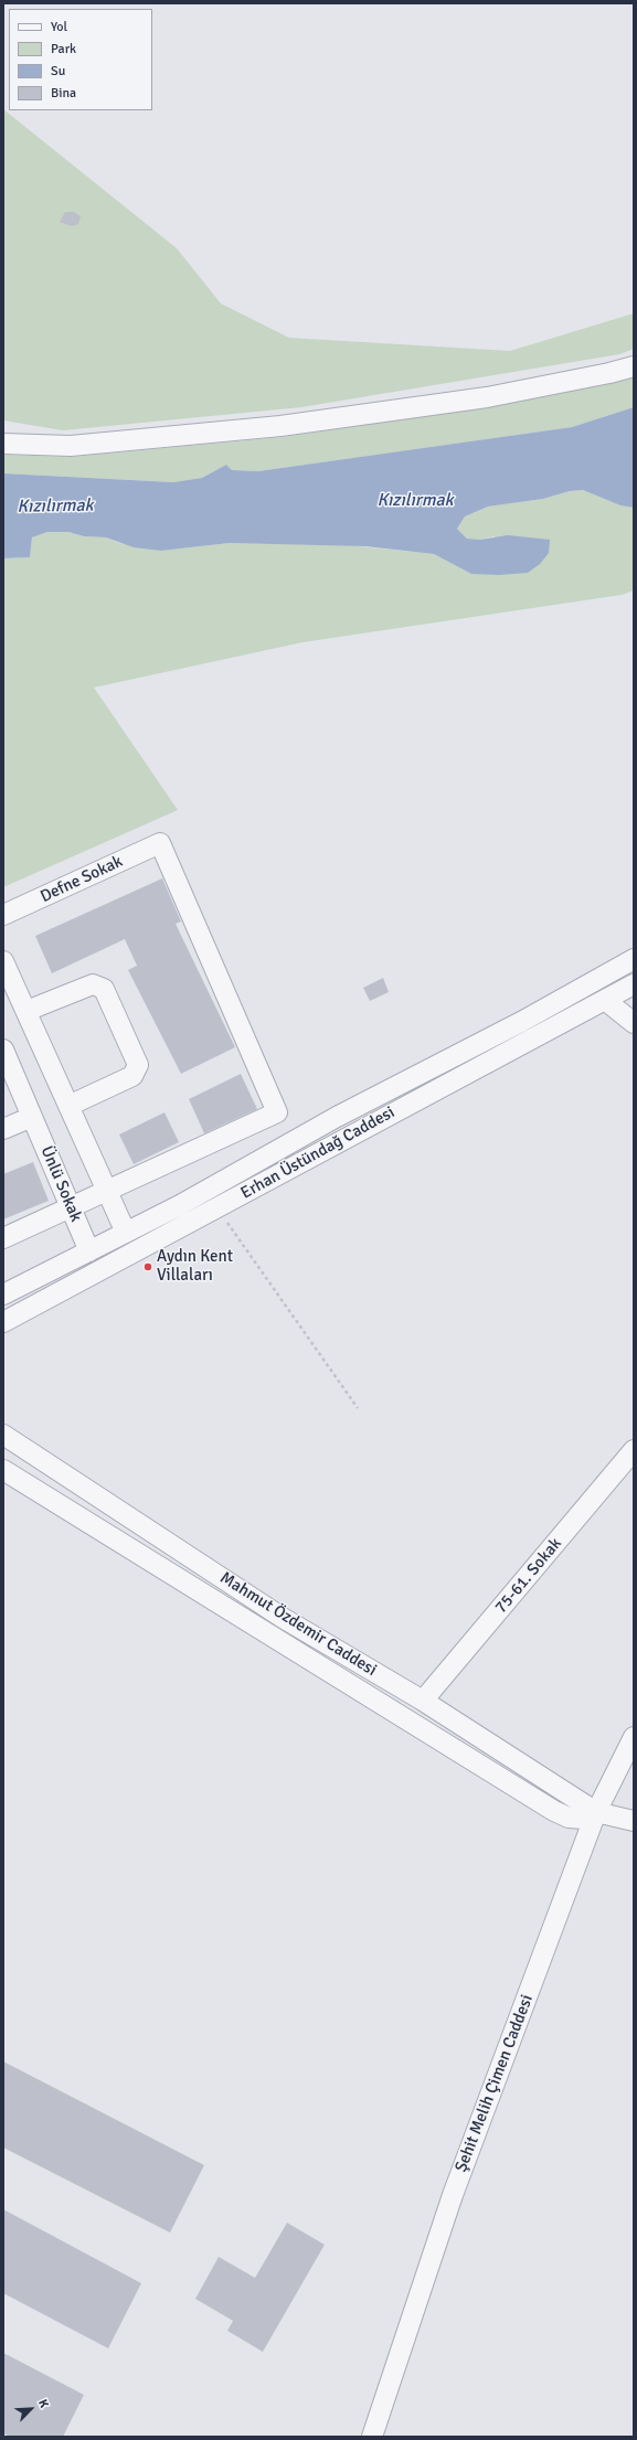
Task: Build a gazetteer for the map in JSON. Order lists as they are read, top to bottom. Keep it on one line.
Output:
{"streets":{"street":["Defne Sokak","Erhan Üstündağ Caddesi","Ünlü Sokak","75-61. Sokak","Mahmut Özdemir Caddesi","Şehit Melih Çimen Caddesi"]},"crossings":[["Erhan Üstündağ Caddesi","Ünlü Sokak"],["75-61. Sokak","Mahmut Özdemir Caddesi"],["Mahmut Özdemir Caddesi","Şehit Melih Çimen Caddesi"]],"water":["Kızılırmak"],"places":["Aydın Kent Villaları"],"legend":["Yol","Park","Su","Bina"],"north":"top right"}
